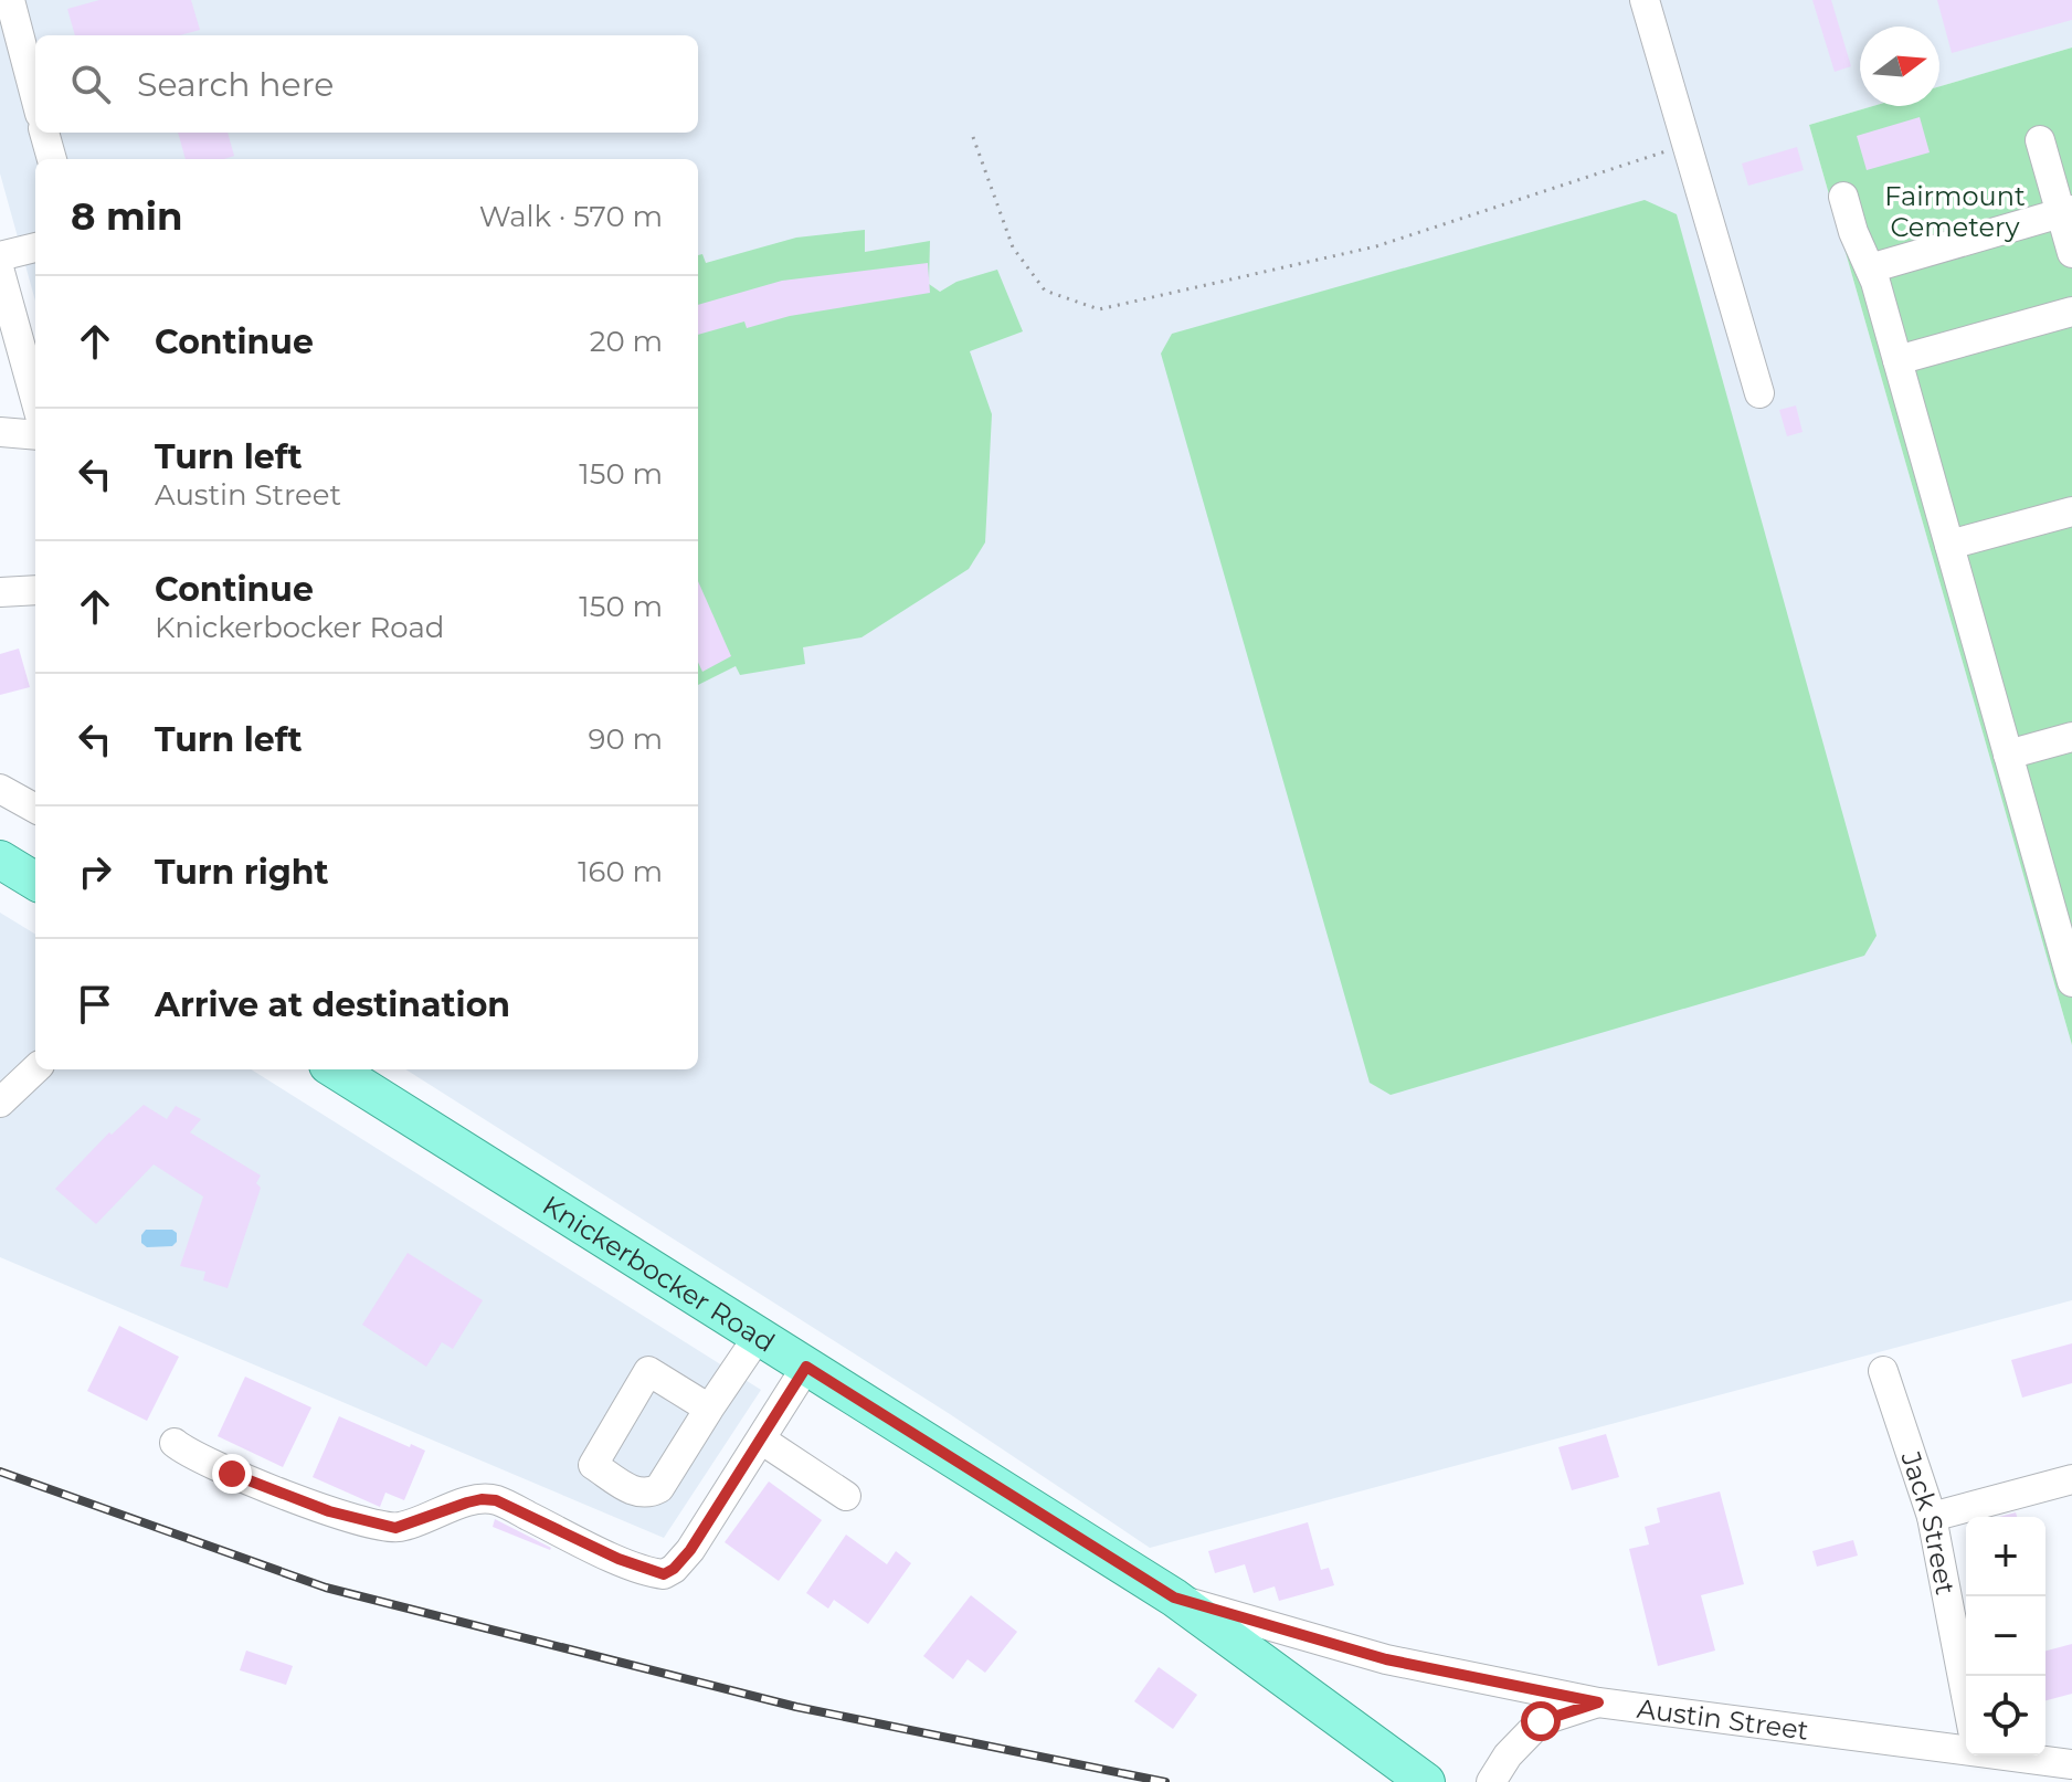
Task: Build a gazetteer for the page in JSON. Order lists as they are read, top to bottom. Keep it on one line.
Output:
{"streets":{"main road":["Knickerbocker Road"],"street":["Jack Street","Austin Street"]},"crossings":[["Knickerbocker Road","Austin Street"]],"parks":["Fairmount Cemetery"],"north":"right","page":{"search":"Search here","heading":["8 min","Walk · 570 m"],"list":[["Continue","20 m"],["Turn left","Austin Street","150 m"],["Continue","Knickerbocker Road","150 m"],["Turn left","90 m"],["Turn right","160 m"],"Arrive at destination"],"map_buttons":["+","−"]}}
